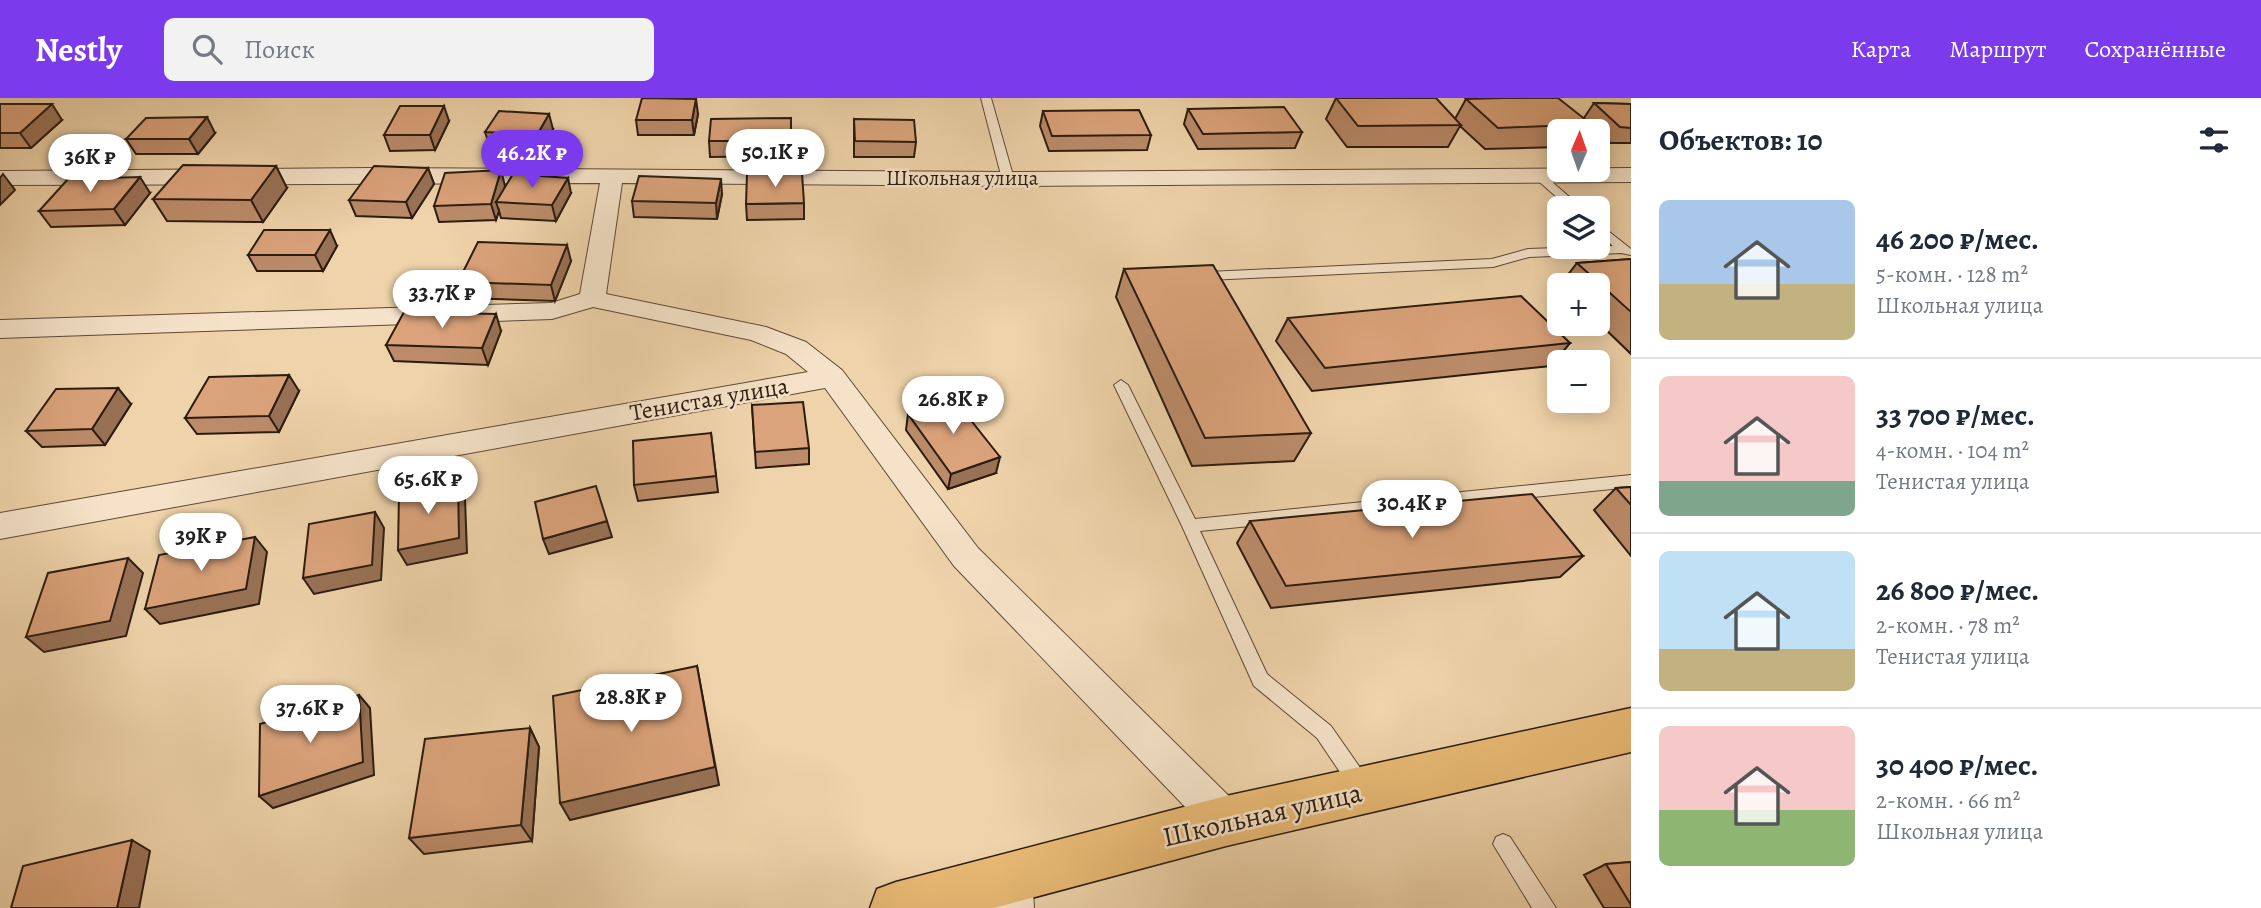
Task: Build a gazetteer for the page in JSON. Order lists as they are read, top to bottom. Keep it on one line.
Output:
{"streets":{"main road":["Школьная улица"],"street":["Тенистая улица"]},"north":"top","page":{"header":"Nestly","search":"Поиск","nav":["Карта","Маршрут","Сохранённые"],"heading":"Объектов: 10","map_buttons":["+","−"],"price":["50.1K ₽","46.2K ₽","36K ₽","33.7K ₽","26.8K ₽","65.6K ₽","30.4K ₽","39K ₽","28.8K ₽","37.6K ₽"],"list":[{"name":"46 200 ₽/мес.","note":"5-комн. · 128 m² · Школьная улица"},{"name":"33 700 ₽/мес.","note":"4-комн. · 104 m² · Тенистая улица"},{"name":"26 800 ₽/мес.","note":"2-комн. · 78 m² · Тенистая улица"},{"name":"30 400 ₽/мес.","note":"2-комн. · 66 m² · Школьная улица"}]}}
